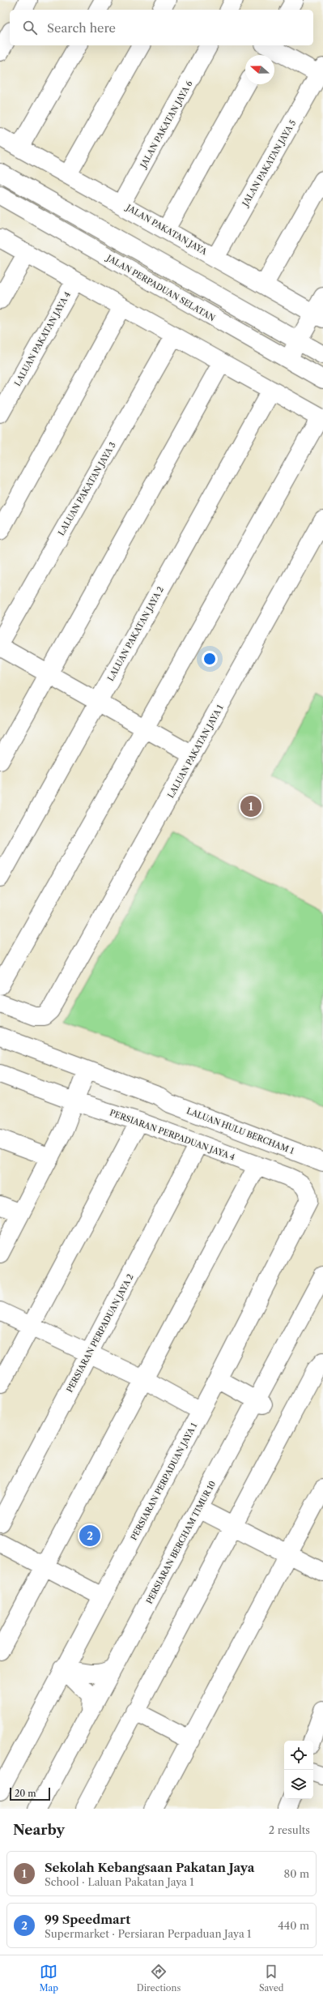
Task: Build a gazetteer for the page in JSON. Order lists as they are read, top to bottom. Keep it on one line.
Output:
{"streets":{"street":["JALAN PAKATAN JAYA 6","JALAN PAKATAN JAYA 5","JALAN PAKATAN JAYA","JALAN PERPADUAN SELATAN","LALUAN PAKATAN JAYA 4","LALUAN PAKATAN JAYA 3","LALUAN PAKATAN JAYA 2","LALUAN PAKATAN JAYA 1","LALUAN HULU BERCHAM 1","PERSIARAN PERPADUAN JAYA 4","PERSIARAN PERPADUAN JAYA 2","PERSIARAN PERPADUAN JAYA 1","PERSIARAN BERCHAM TIMUR 10"]},"crossings":[["JALAN PAKATAN JAYA 6","JALAN PAKATAN JAYA"],["JALAN PAKATAN JAYA 5","JALAN PAKATAN JAYA"],["PERSIARAN PERPADUAN JAYA 4","PERSIARAN PERPADUAN JAYA 2"],["PERSIARAN PERPADUAN JAYA 4","PERSIARAN PERPADUAN JAYA 1"]],"scale_bar":"20 m","north":"left","page":{"search":"Search here","pins":["1","2"],"scale":"20 m","heading":["Nearby","2 results"],"list":[{"mark":"1","name":"Sekolah Kebangsaan Pakatan Jaya","note":"School · Laluan Pakatan Jaya 1","value":"80 m"},{"mark":"2","name":"99 Speedmart","note":"Supermarket · Persiaran Perpaduan Jaya 1","value":"440 m"}],"nav":["Map","Directions","Saved"]}}
